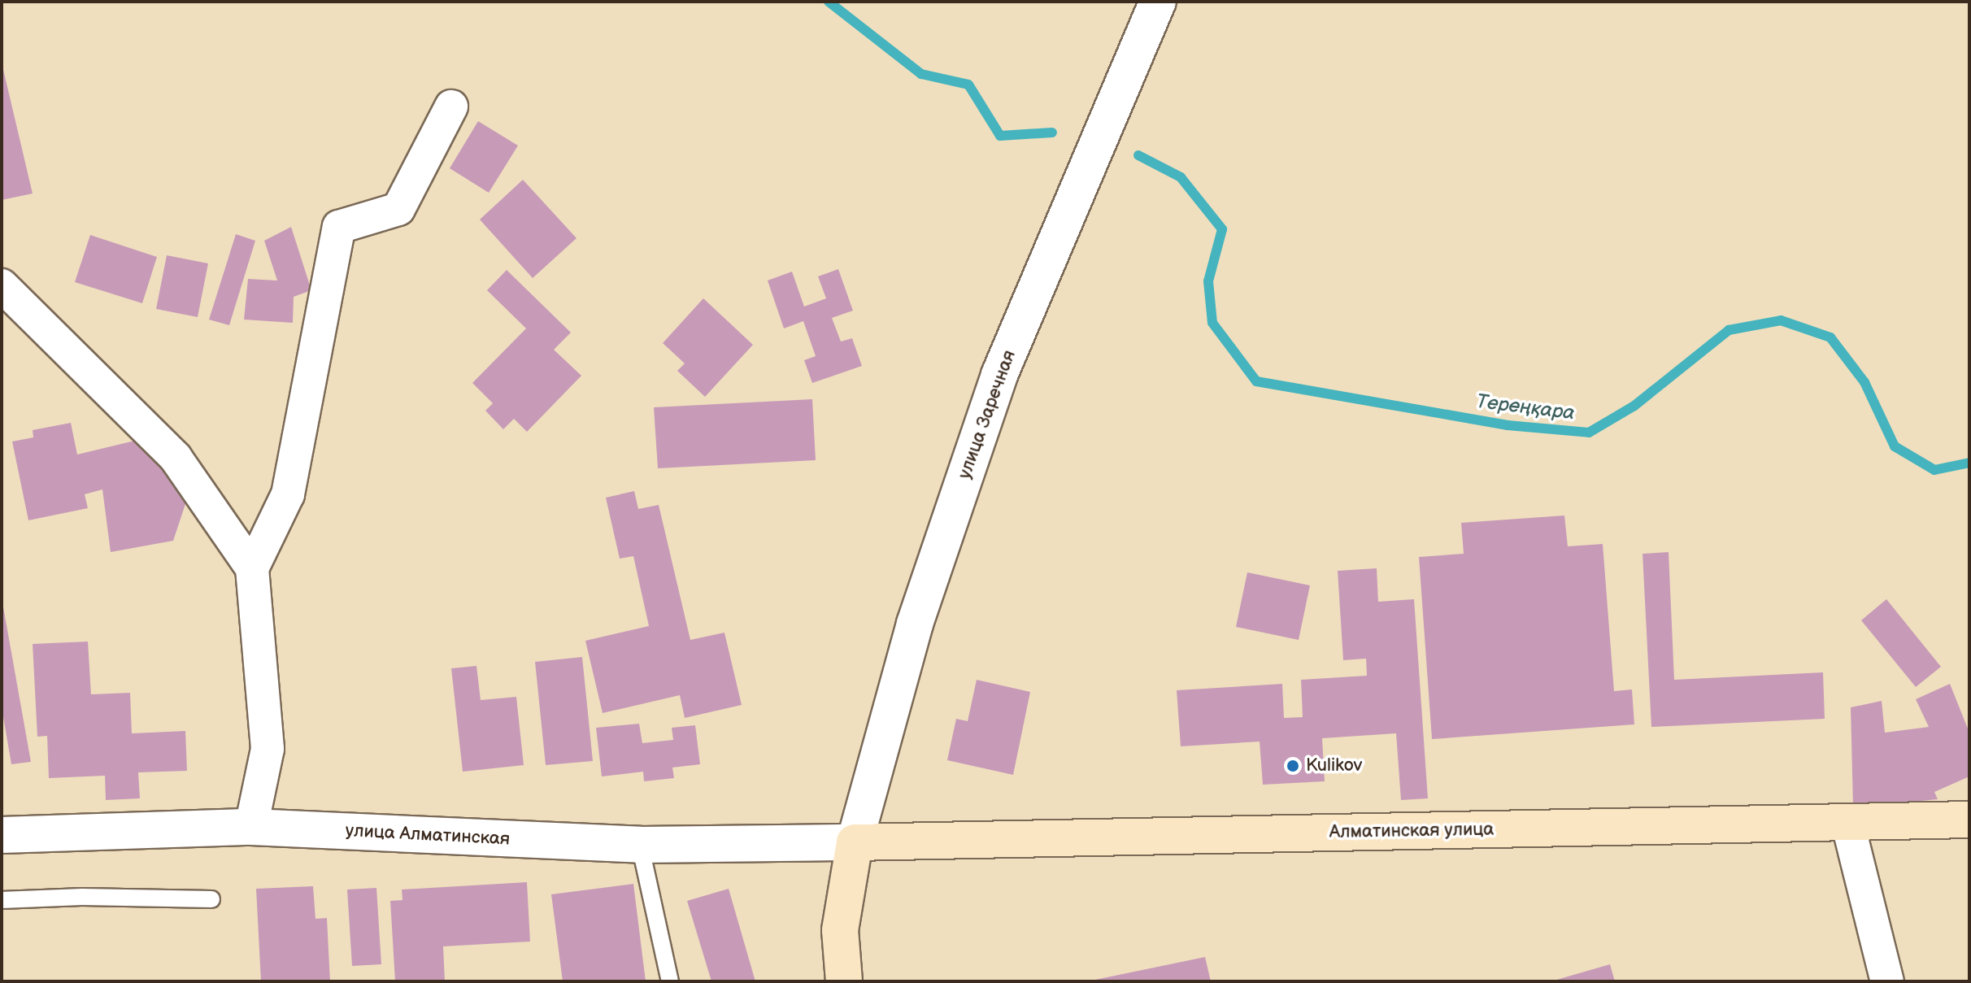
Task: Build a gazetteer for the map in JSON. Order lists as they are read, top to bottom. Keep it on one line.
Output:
{"streets":{"main road":["Алматинская улица"],"street":["улица Заречная","улица Алматинская"]},"crossings":[["улица Заречная","Алматинская улица"],["улица Заречная","улица Алматинская"],["Алматинская улица","улица Алматинская"]],"water":["Тереңқара"],"places":["Kulikov"]}
